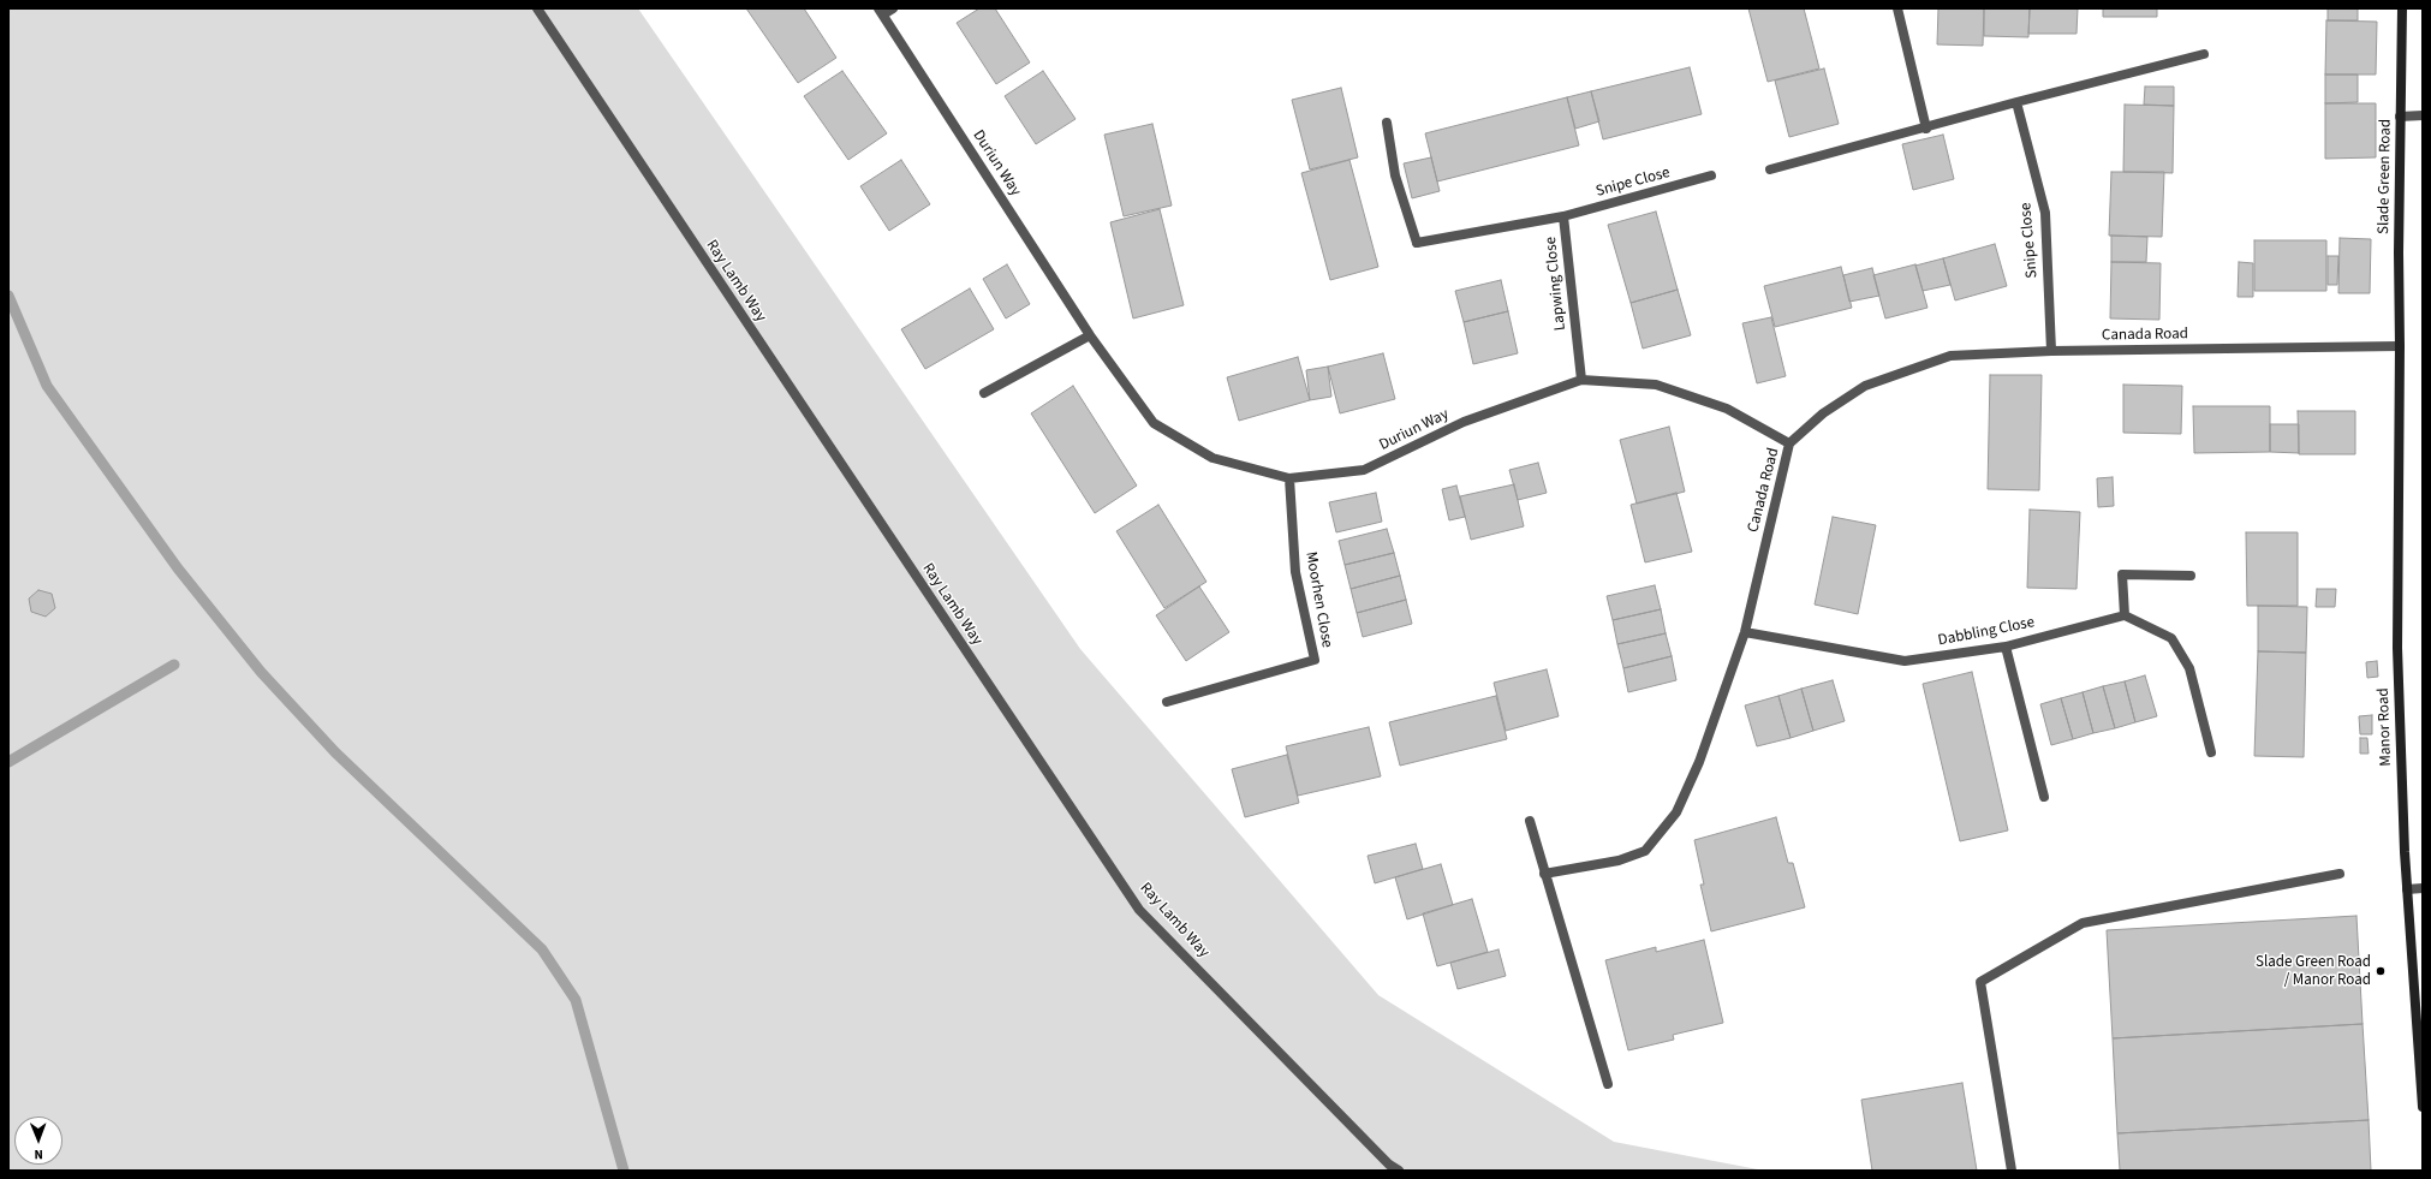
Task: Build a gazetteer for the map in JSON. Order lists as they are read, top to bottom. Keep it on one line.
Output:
{"streets":{"street":["Duriun Way","Slade Green Road","Snipe Close","Ray Lamb Way","Lapwing Close","Canada Road","Moorhen Close","Dabbling Close","Manor Road"]},"crossings":[["Duriun Way","Lapwing Close"],["Duriun Way","Canada Road"],["Duriun Way","Moorhen Close"],["Slade Green Road","Canada Road"],["Slade Green Road","Manor Road"],["Snipe Close","Lapwing Close"],["Snipe Close","Canada Road"],["Canada Road","Dabbling Close"],["Canada Road","Manor Road"]],"places":["Slade Green Road / Manor Road"],"north":"bottom"}
